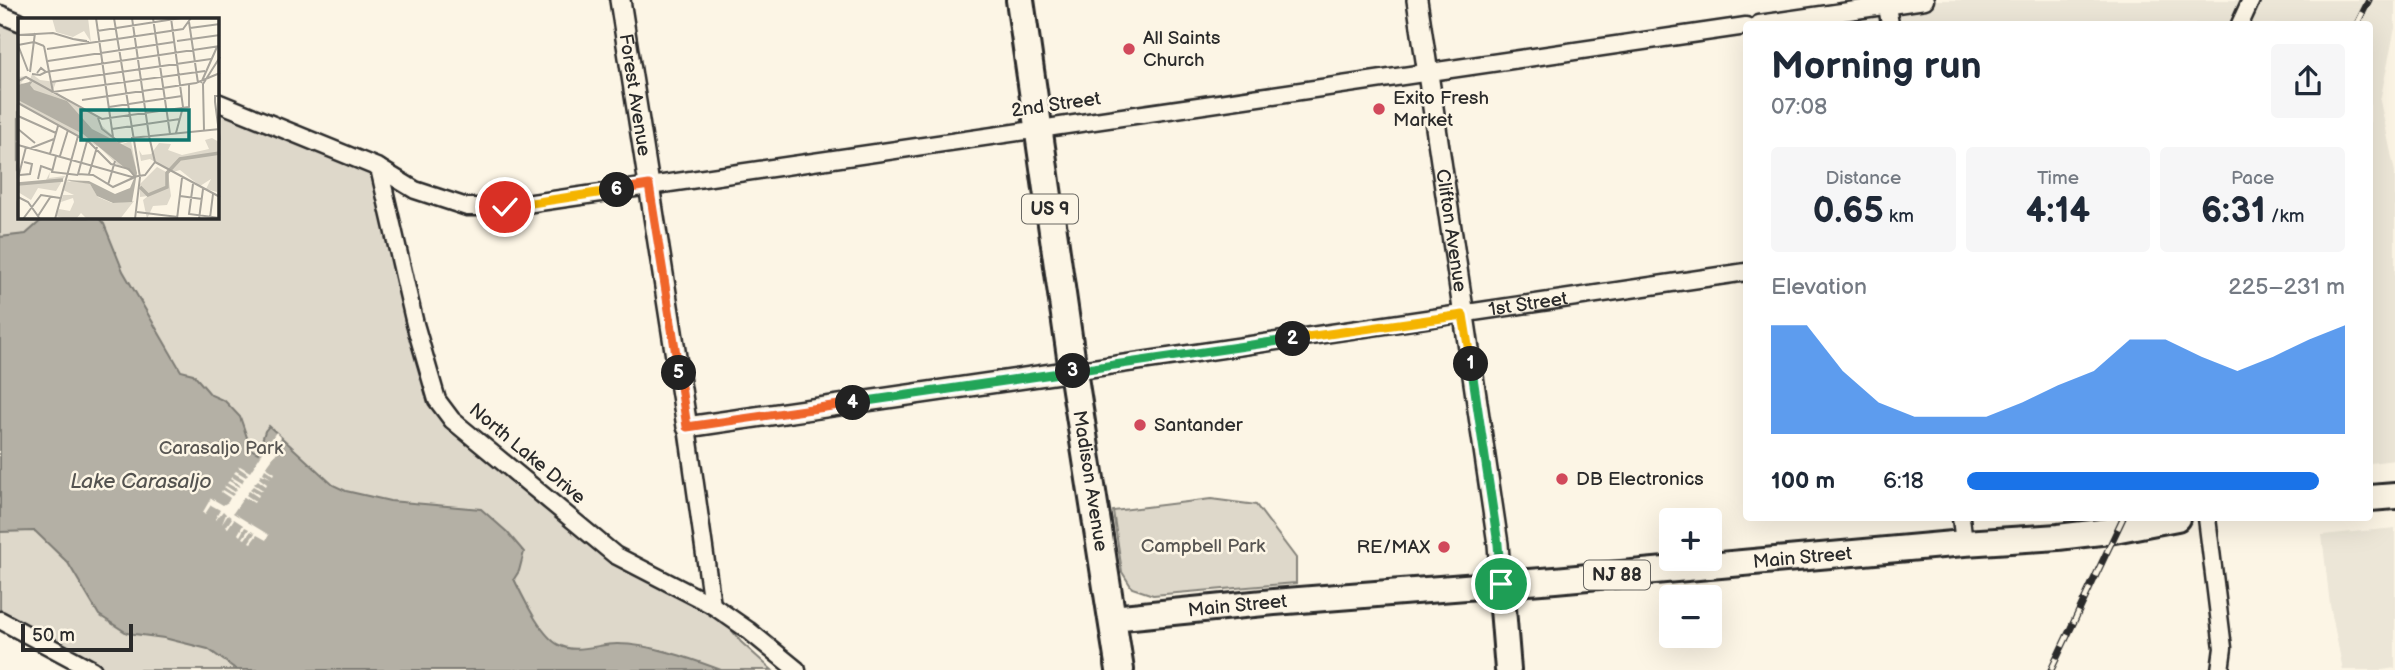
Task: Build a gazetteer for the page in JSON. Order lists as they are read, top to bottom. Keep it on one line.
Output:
{"streets":{"highway":["US 9","Madison Avenue"],"main road":["Main Street","NJ 88"],"street":["Forest Avenue","2nd Street","Clifton Avenue","1st Street","North Lake Drive"]},"crossings":[["Forest Avenue","2nd Street"],["Forest Avenue","1st Street"],["Forest Avenue","North Lake Drive"],["2nd Street","Clifton Avenue"],["2nd Street","North Lake Drive"],["2nd Street","Madison Avenue"],["Clifton Avenue","1st Street"],["Clifton Avenue","Main Street"],["1st Street","Madison Avenue"],["Madison Avenue","Main Street"],["Main Street","NJ 88"]],"water":["Lake Carasaljo"],"parks":["Carasaljo Park","Campbell Park"],"places":["All Saints Church","Exito Fresh Market","Santander","DB Electronics","RE/MAX"],"scale_bar":"50 m","page":{"heading":["Morning run","07:08"],"stats":[["Distance","0.65 km"],["Time","4:14"],["Pace","6:31 /km"]],"pins":["6","2","1","3","5","4"],"chart":["Elevation","225–231 m"],"list":[{"name":"100 m","note":"6:18"}],"map_buttons":["+","−"],"scale":"50 m"}}
